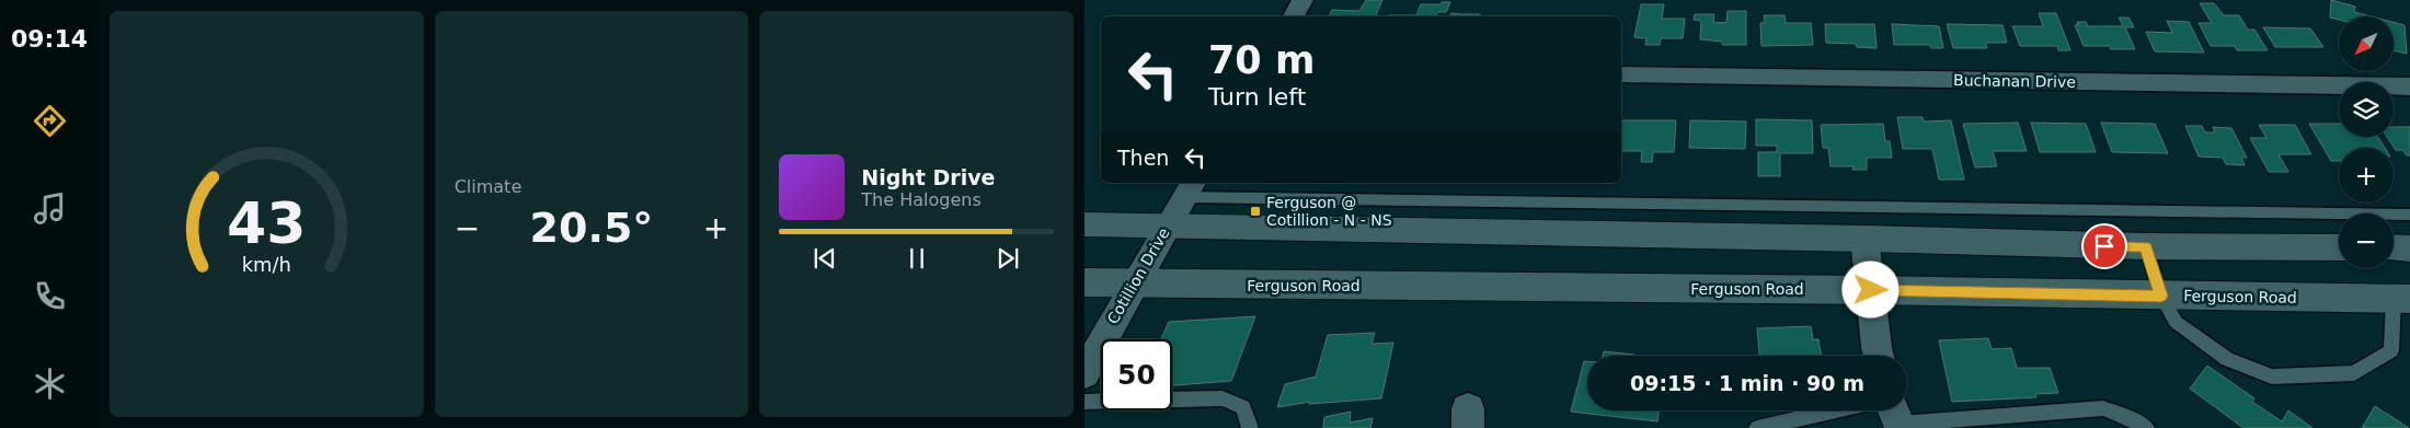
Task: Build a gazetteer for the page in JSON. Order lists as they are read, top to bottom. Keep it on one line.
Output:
{"streets":{"main road":["Ferguson Road"],"street":["Buchanan Drive","Cotillion Drive"]},"crossings":[["Cotillion Drive","Ferguson Road"]],"places":{"transit":["Ferguson @ Cotillion - N - NS"]},"north":"bottom left","page":{"tabs":"09:14","tile":"Climate","map_buttons":["+","−"],"turn":["70 m","Turn left"],"then":"Then","song":["Night Drive","The Halogens"],"heat":["−","20.5°","+"],"limit":"50","trip":"09:15 · 1 min · 90 m","gauge":["43","km/h"]}}
